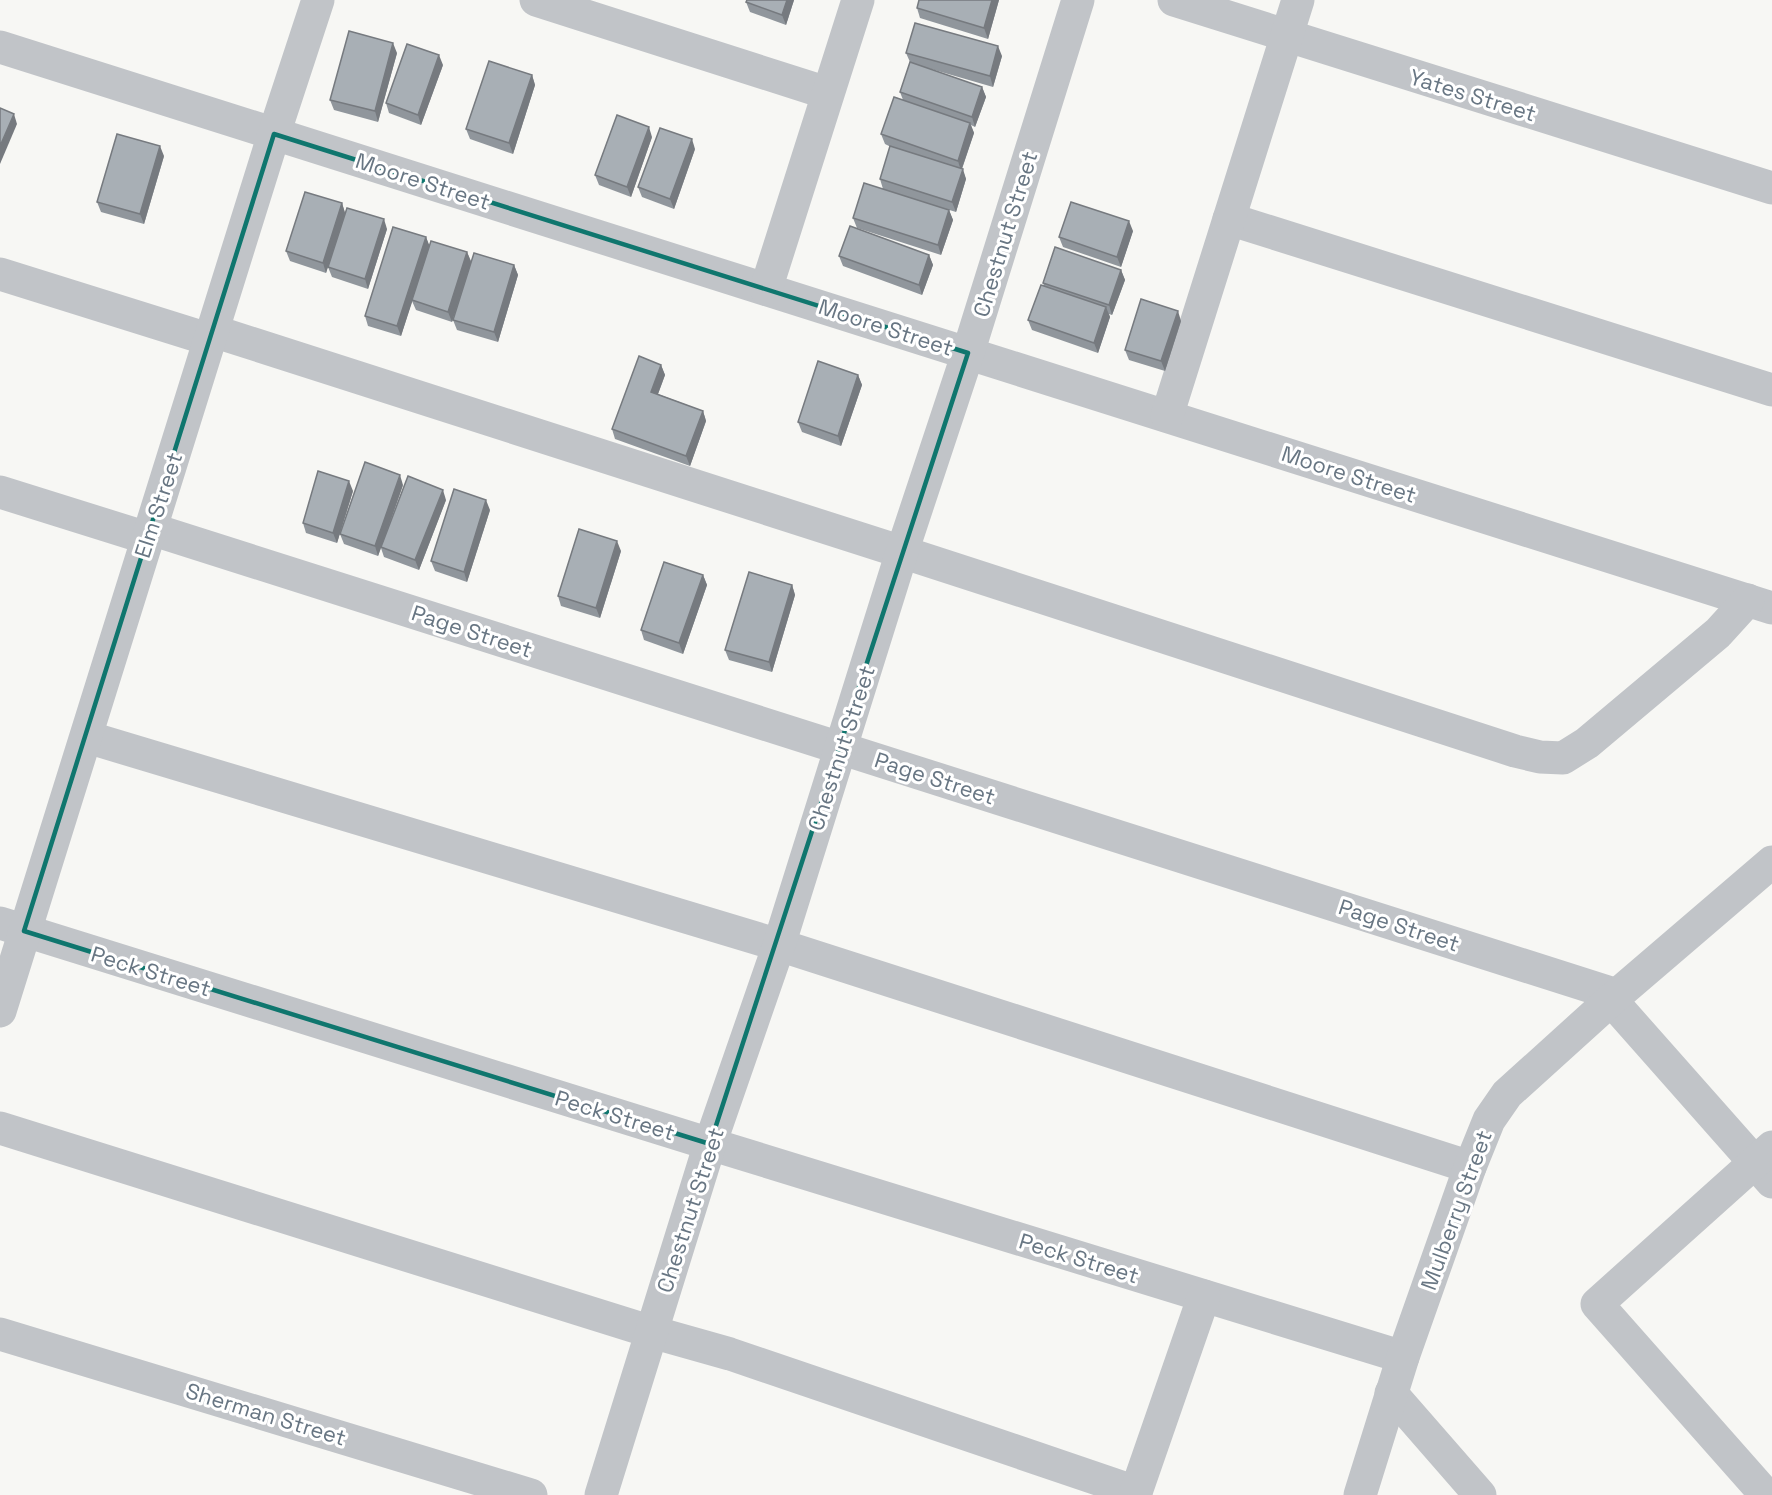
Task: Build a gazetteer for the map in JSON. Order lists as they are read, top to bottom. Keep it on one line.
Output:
{"streets":{"street":["Yates Street","Moore Street","Chestnut Street","Elm Street","Page Street","Peck Street","Mulberry Street","Sherman Street"]},"crossings":[["Moore Street","Chestnut Street"],["Moore Street","Elm Street"],["Chestnut Street","Page Street"],["Chestnut Street","Peck Street"],["Elm Street","Page Street"],["Elm Street","Peck Street"],["Page Street","Mulberry Street"],["Peck Street","Mulberry Street"]]}
